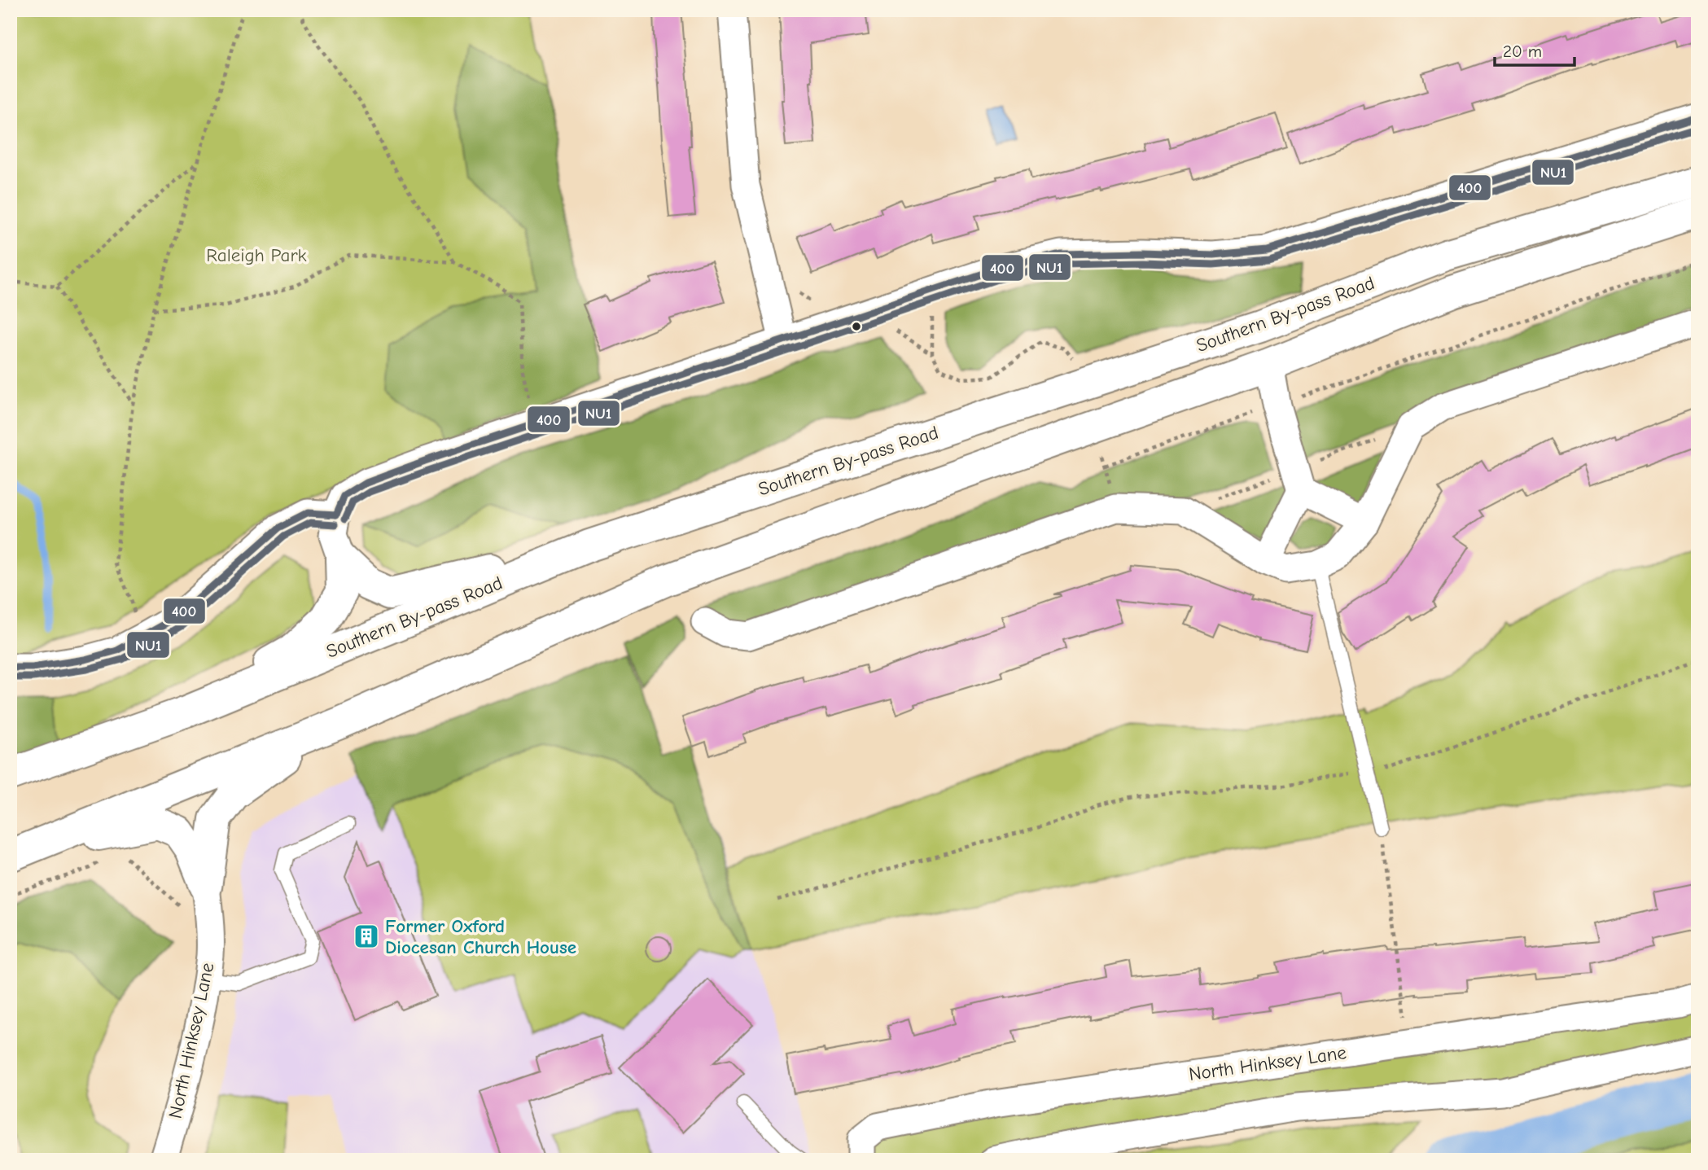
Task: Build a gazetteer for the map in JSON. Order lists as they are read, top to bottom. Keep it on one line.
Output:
{"streets":{"highway":["Southern By-pass Road"],"street":["North Hinksey Lane"]},"parks":["Raleigh Park"],"places":{"building":["Former Oxford Diocesan Church House"]},"lines":["transit line 400","transit line NU1"],"scale_bar":"20 m"}
